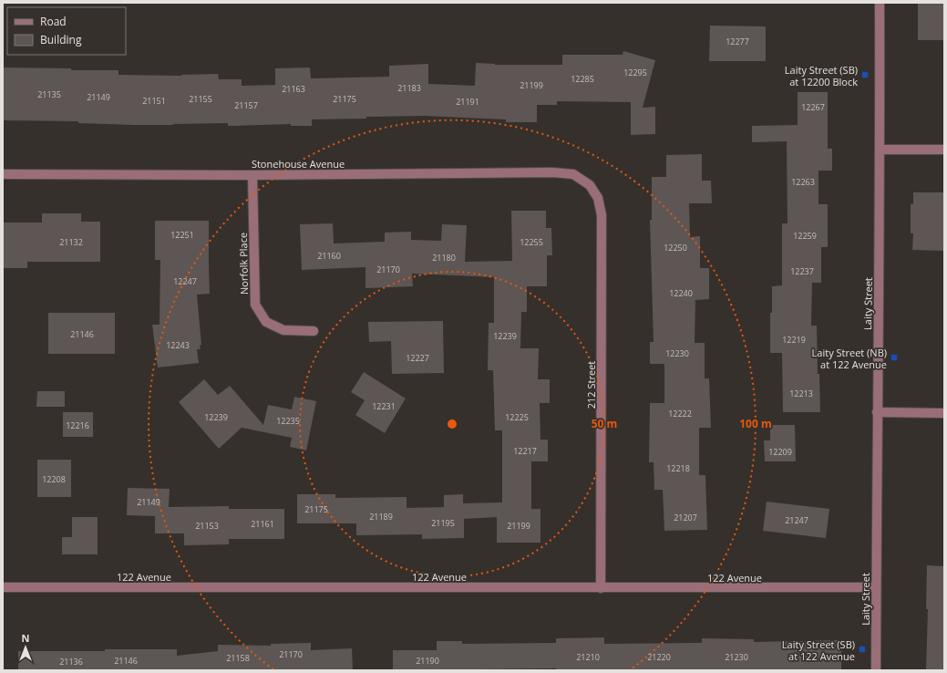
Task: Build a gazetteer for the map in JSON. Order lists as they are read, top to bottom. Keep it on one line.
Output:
{"streets":{"street":["Stonehouse Avenue","Norfolk Place","Laity Street","212 Street","122 Avenue"]},"crossings":[["Stonehouse Avenue","Norfolk Place"],["Stonehouse Avenue","212 Street"],["Laity Street","122 Avenue"],["212 Street","122 Avenue"]],"places":{"transit":["Laity Street (SB) at 12200 Block","Laity Street (NB) at 122 Avenue","Laity Street (SB) at 122 Avenue"]},"house_numbers":["12277","12295","12285","21199","21183","21163","21135","21149","21155","21175","21151","21191","21157","12267","12263","12251","12259","21132","12255","12250","21160","21180","21170","12237","12247","12240","21146","12239","12219","12243","12230","12227","12213","12231","12222","12239","12225","12235","12216","12217","12209","12218","12208","21149","21175","21189","21207","21247","21195","21161","21153","21199","21170","21210","21220","21230","21158","21146","21190","21136"],"legend":["Road","Building"],"north":"top","rings":["50 m","100 m"]}
